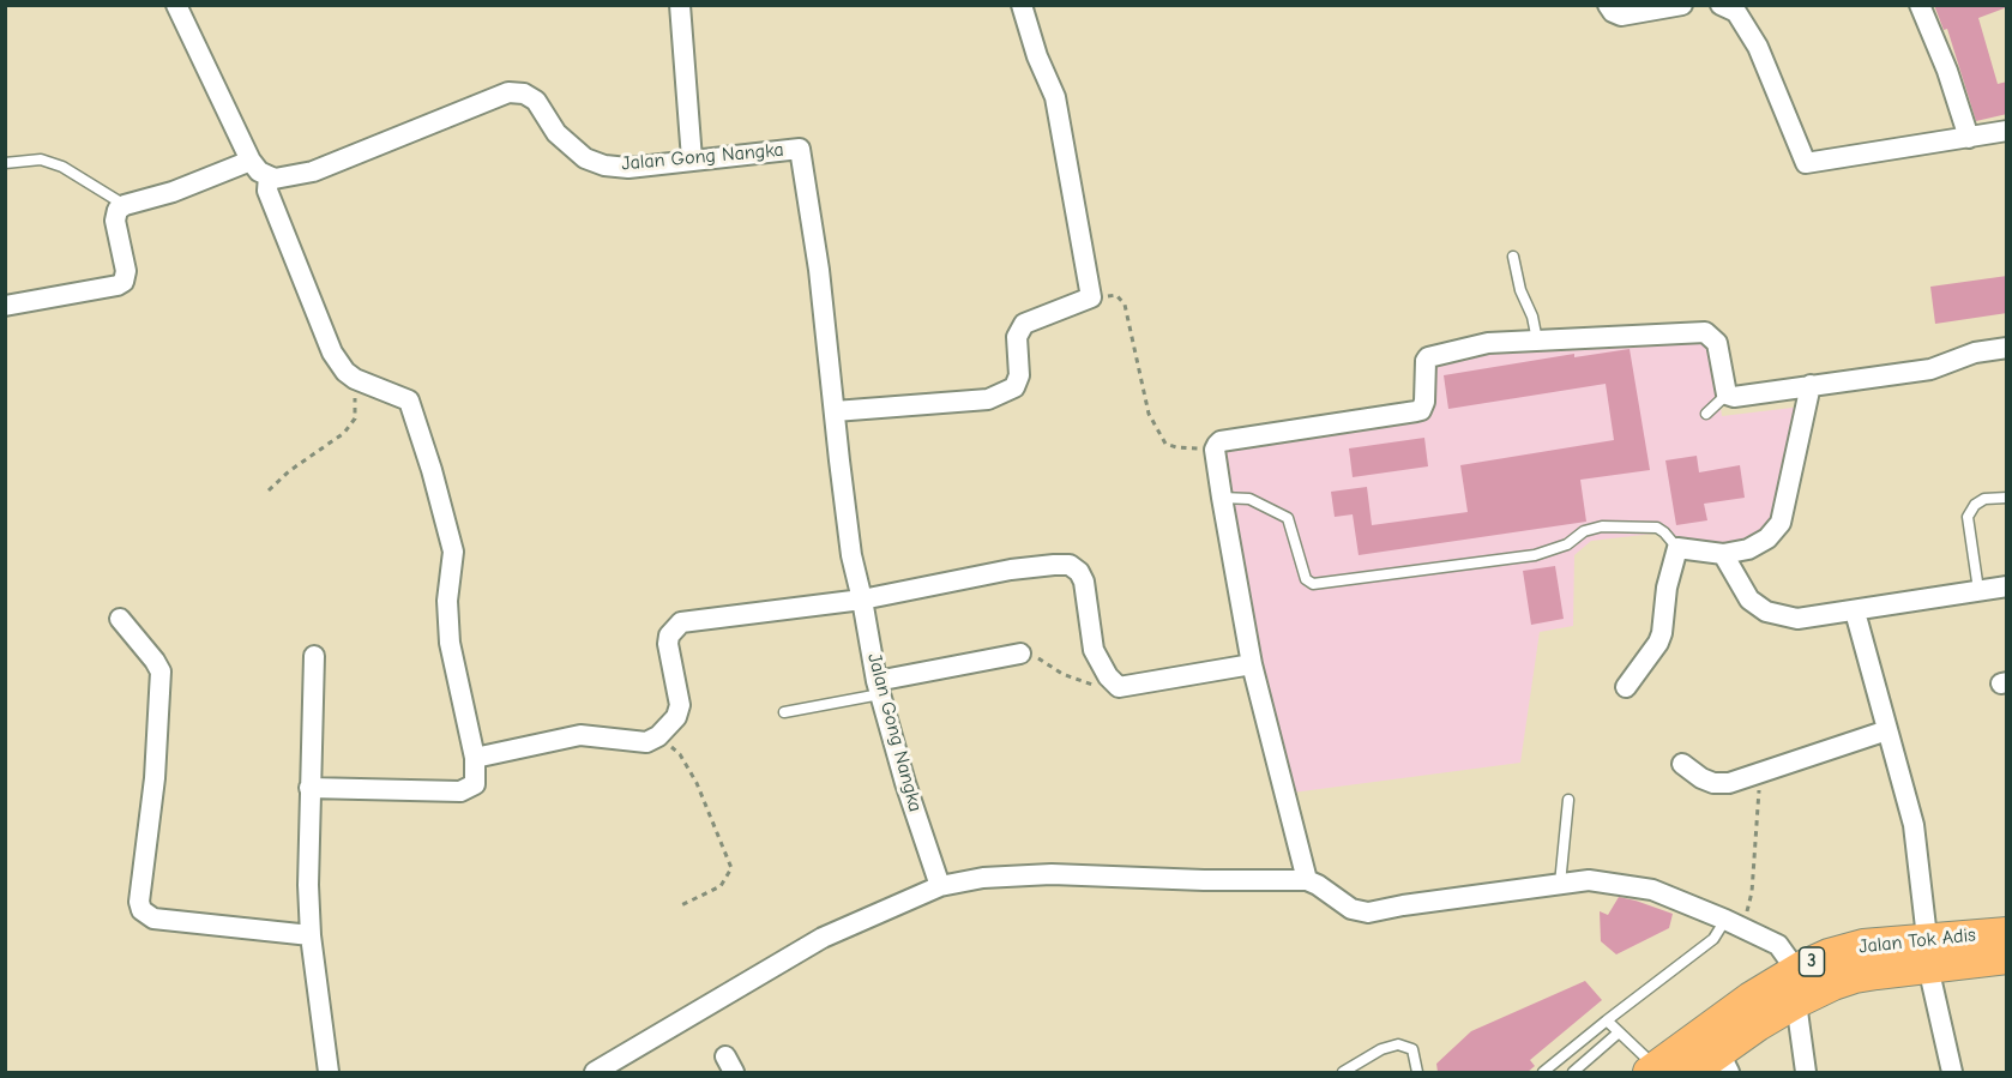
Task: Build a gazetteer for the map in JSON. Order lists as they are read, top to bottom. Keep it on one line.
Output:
{"streets":{"main road":["Jalan Tok Adis","3"],"street":["Jalan Gong Nangka"]}}
